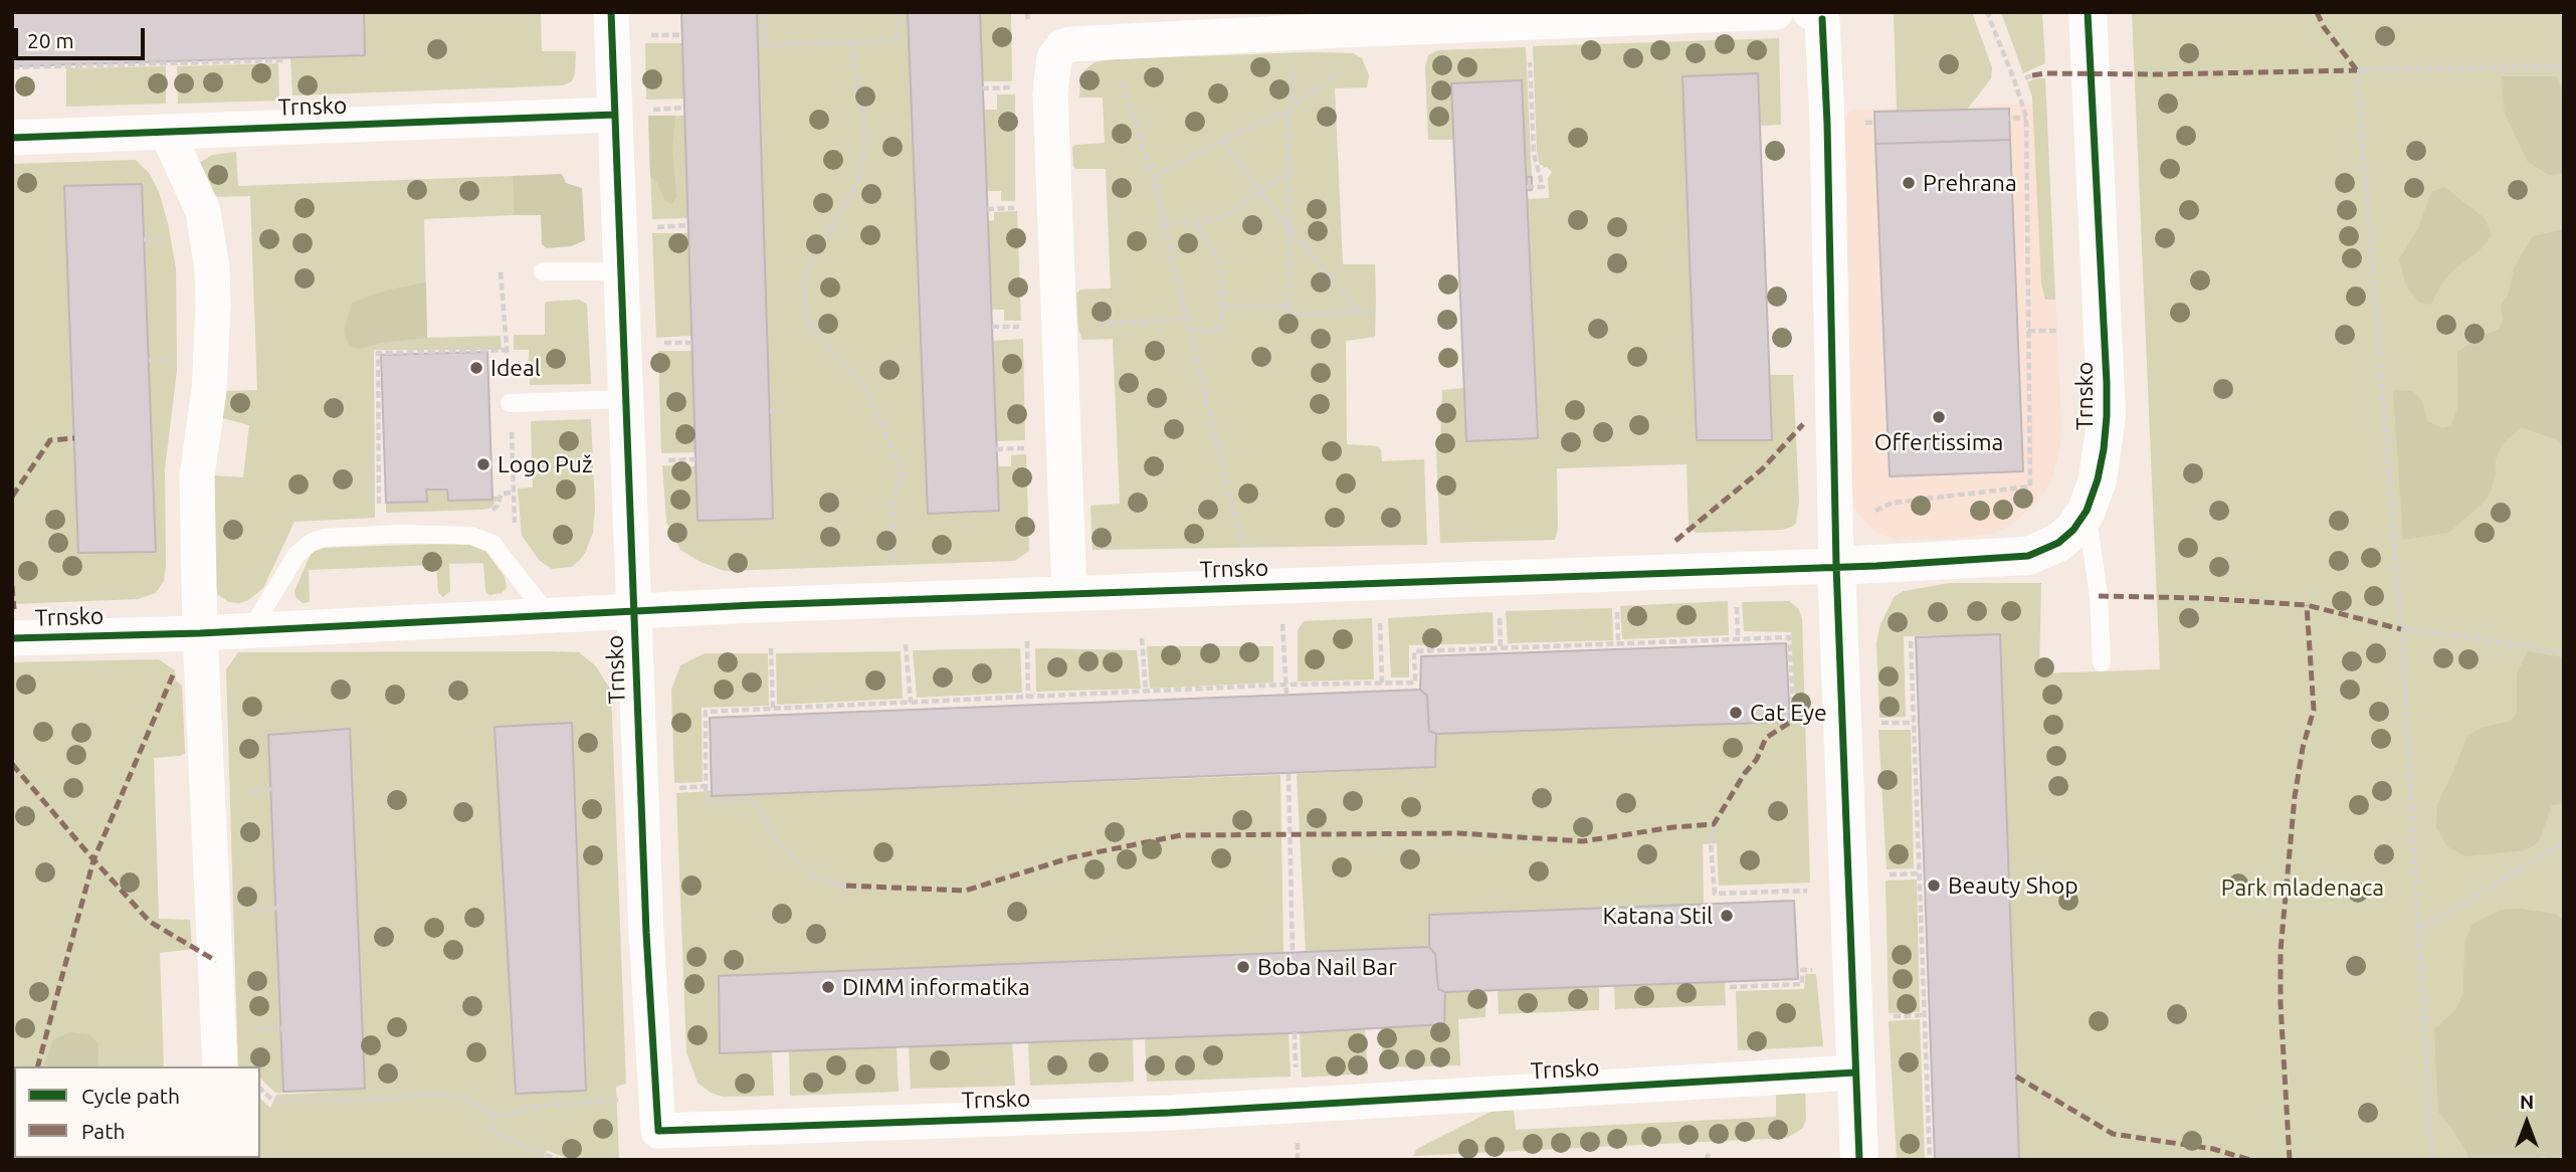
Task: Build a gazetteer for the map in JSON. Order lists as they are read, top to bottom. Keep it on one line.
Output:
{"streets":{"street":["Trnsko"]},"parks":["Park mladenaca"],"places":["Prehrana","Ideal","Offertissima","Logo Puž","Cat Eye","Beauty Shop","Katana Stil","Boba Nail Bar","DIMM informatika"],"legend":["Cycle path","Path"],"scale_bar":"20 m","north":"top"}
